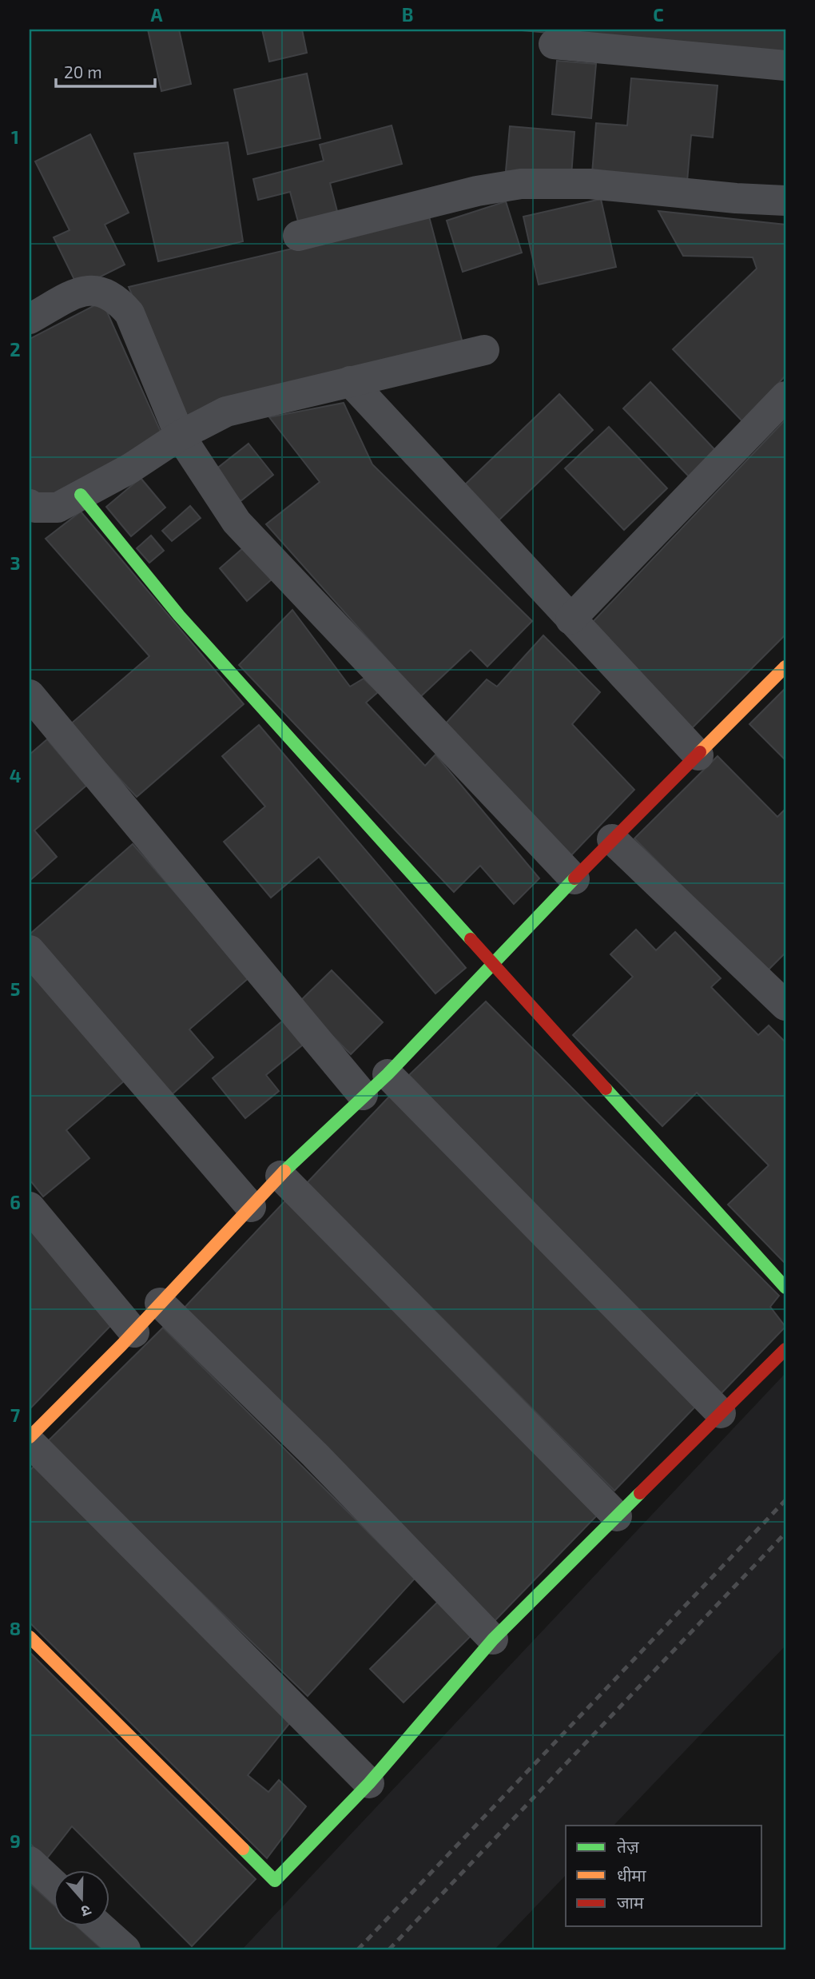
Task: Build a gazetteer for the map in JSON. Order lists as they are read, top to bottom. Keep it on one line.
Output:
{"legend":["तेज़","धीमा","जाम"],"scale_bar":"20 m","north":"bottom","grid":{"columns":["A","B","C"],"rows":["1","2","3","4","5","6","7","8","9"]}}
